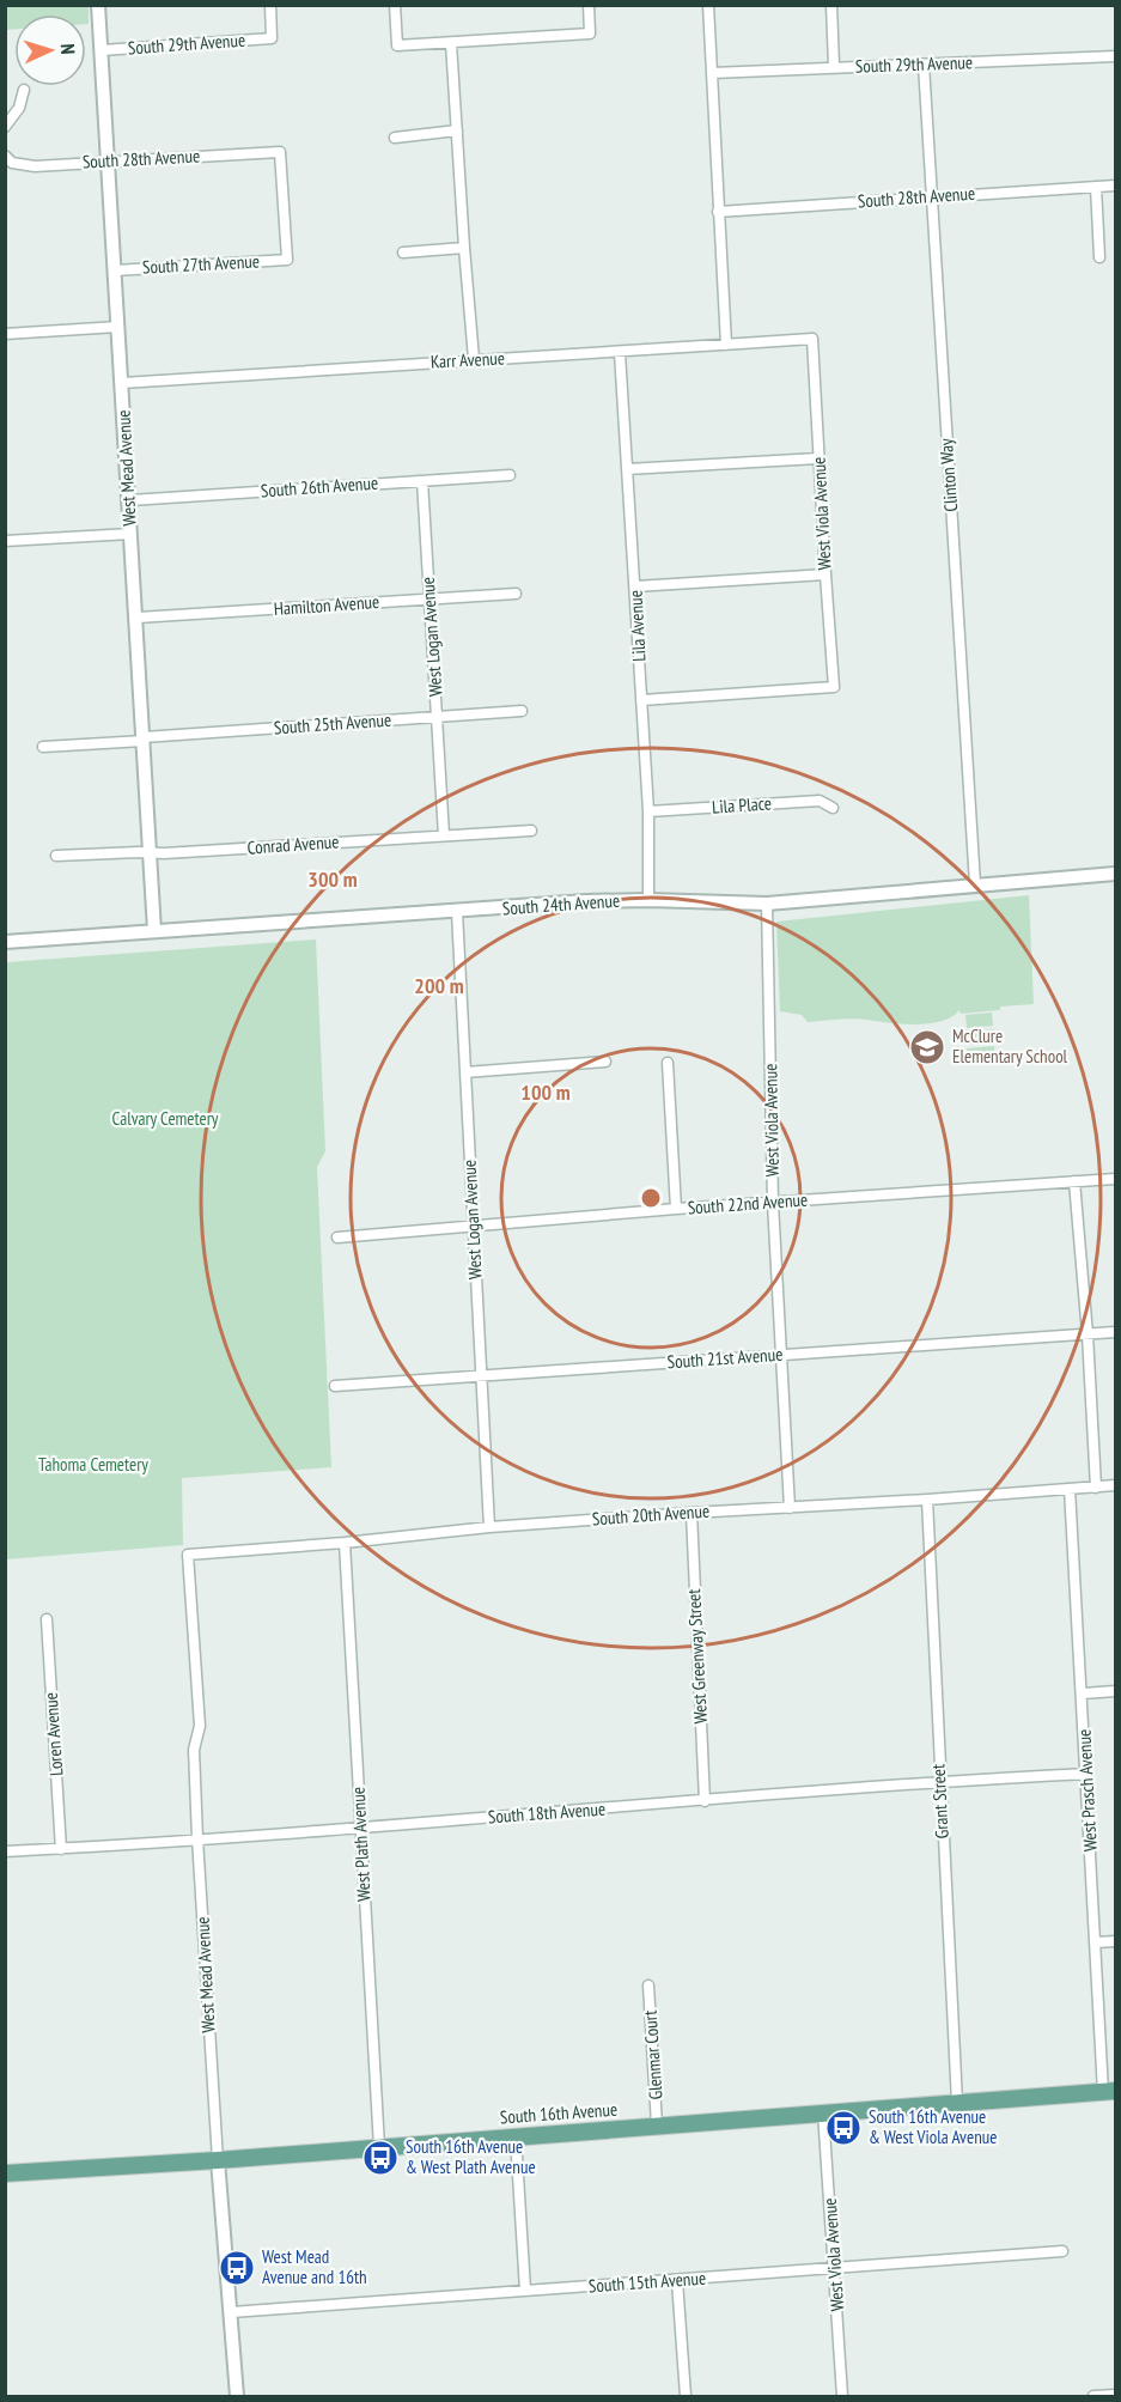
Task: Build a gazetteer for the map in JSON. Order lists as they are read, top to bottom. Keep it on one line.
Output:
{"streets":{"main road":["South 16th Avenue"],"street":["South 29th Avenue","South 28th Avenue","South 27th Avenue","Karr Avenue","West Mead Avenue","Clinton Way","South 26th Avenue","West Viola Avenue","Hamilton Avenue","Lila Avenue","West Logan Avenue","South 25th Avenue","Lila Place","Conrad Avenue","South 24th Avenue","South 22nd Avenue","South 21st Avenue","South 20th Avenue","West Greenway Street","Loren Avenue","West Prasch Avenue","Grant Street","South 18th Avenue","West Plath Avenue","Glenmar Court","South 15th Avenue"]},"crossings":[["South 29th Avenue","West Mead Avenue"],["South 29th Avenue","Clinton Way"],["South 28th Avenue","South 27th Avenue"],["South 28th Avenue","West Mead Avenue"],["South 28th Avenue","Clinton Way"],["South 27th Avenue","West Mead Avenue"],["Karr Avenue","West Mead Avenue"],["Karr Avenue","West Viola Avenue"],["Karr Avenue","Lila Avenue"],["West Mead Avenue","South 26th Avenue"],["West Mead Avenue","Hamilton Avenue"],["West Mead Avenue","South 25th Avenue"],["West Mead Avenue","Conrad Avenue"],["West Mead Avenue","South 24th Avenue"],["West Mead Avenue","South 20th Avenue"],["West Mead Avenue","South 18th Avenue"],["West Mead Avenue","South 16th Avenue"],["West Mead Avenue","South 15th Avenue"],["Clinton Way","South 24th Avenue"],["South 26th Avenue","West Logan Avenue"],["West Viola Avenue","Lila Avenue"],["West Viola Avenue","South 24th Avenue"],["West Viola Avenue","South 22nd Avenue"],["West Viola Avenue","South 21st Avenue"],["West Viola Avenue","South 20th Avenue"],["West Viola Avenue","South 16th Avenue"],["West Viola Avenue","South 15th Avenue"],["Hamilton Avenue","West Logan Avenue"],["Lila Avenue","Lila Place"],["Lila Avenue","South 24th Avenue"],["West Logan Avenue","South 25th Avenue"],["West Logan Avenue","Conrad Avenue"],["West Logan Avenue","South 24th Avenue"],["West Logan Avenue","South 22nd Avenue"],["West Logan Avenue","South 21st Avenue"],["West Logan Avenue","South 20th Avenue"],["South 20th Avenue","West Greenway Street"],["South 20th Avenue","West Prasch Avenue"],["South 20th Avenue","Grant Street"],["South 20th Avenue","West Plath Avenue"],["West Greenway Street","South 18th Avenue"],["Loren Avenue","South 18th Avenue"],["West Prasch Avenue","South 18th Avenue"],["West Prasch Avenue","South 16th Avenue"],["Grant Street","South 18th Avenue"],["Grant Street","South 16th Avenue"],["South 18th Avenue","West Plath Avenue"],["West Plath Avenue","South 16th Avenue"],["Glenmar Court","South 16th Avenue"]],"parks":["Calvary Cemetery","Tahoma Cemetery"],"places":{"school or university":["McClure Elementary School"],"bus stop":["South 16th Avenue & West Viola Avenue","South 16th Avenue & West Plath Avenue","West Mead Avenue and 16th"]},"north":"right","rings":["300 m","200 m","100 m"]}
